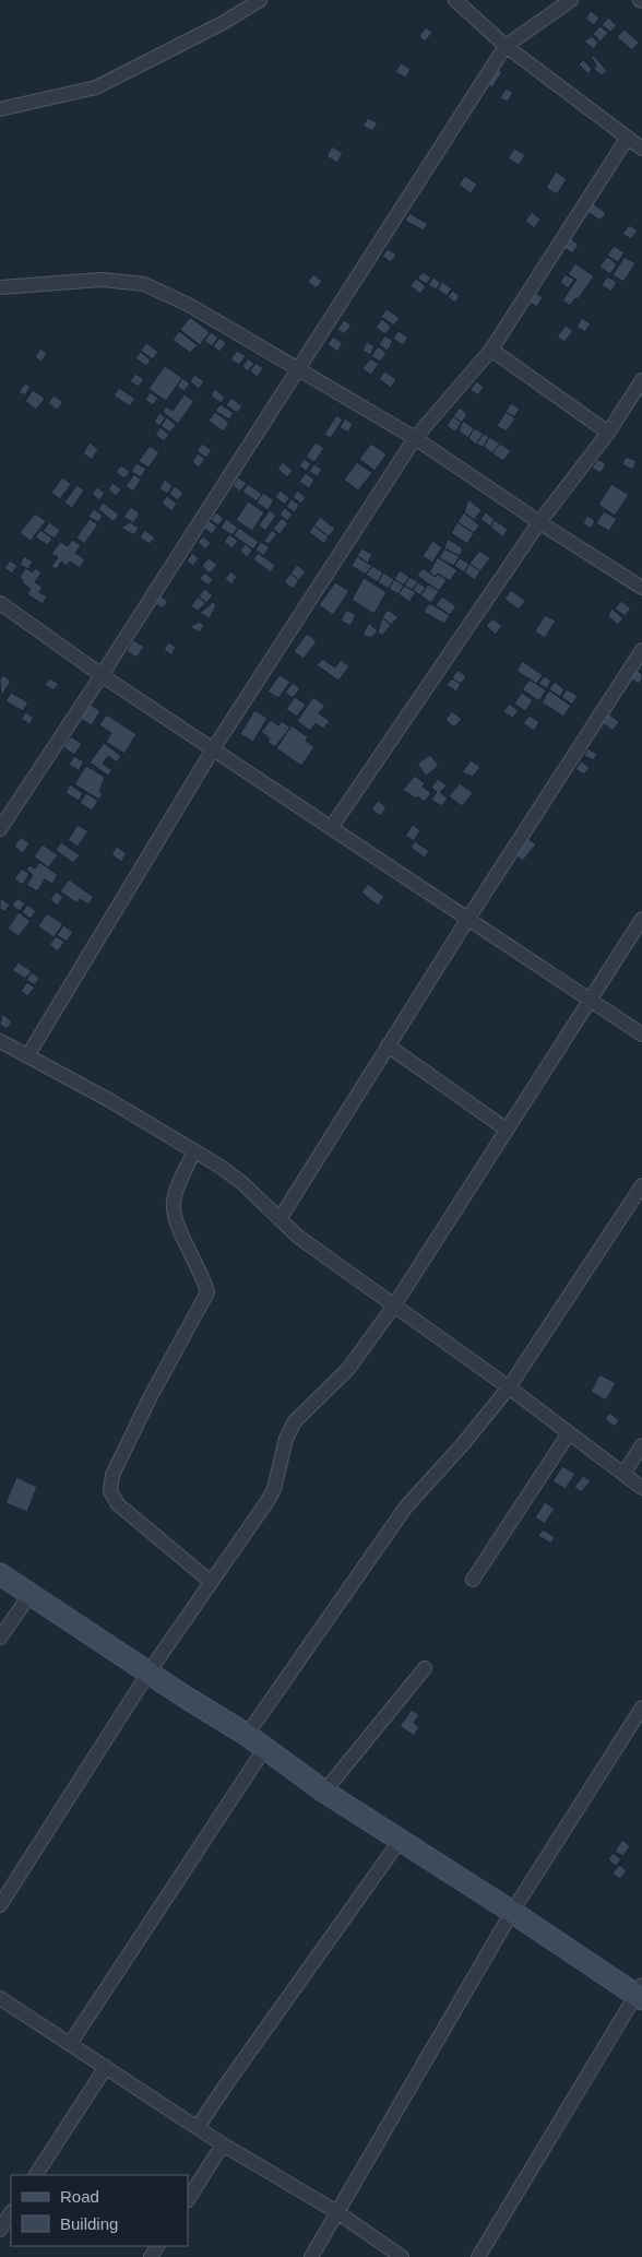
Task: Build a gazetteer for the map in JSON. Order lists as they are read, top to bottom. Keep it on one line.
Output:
{"legend":["Road","Building"]}
